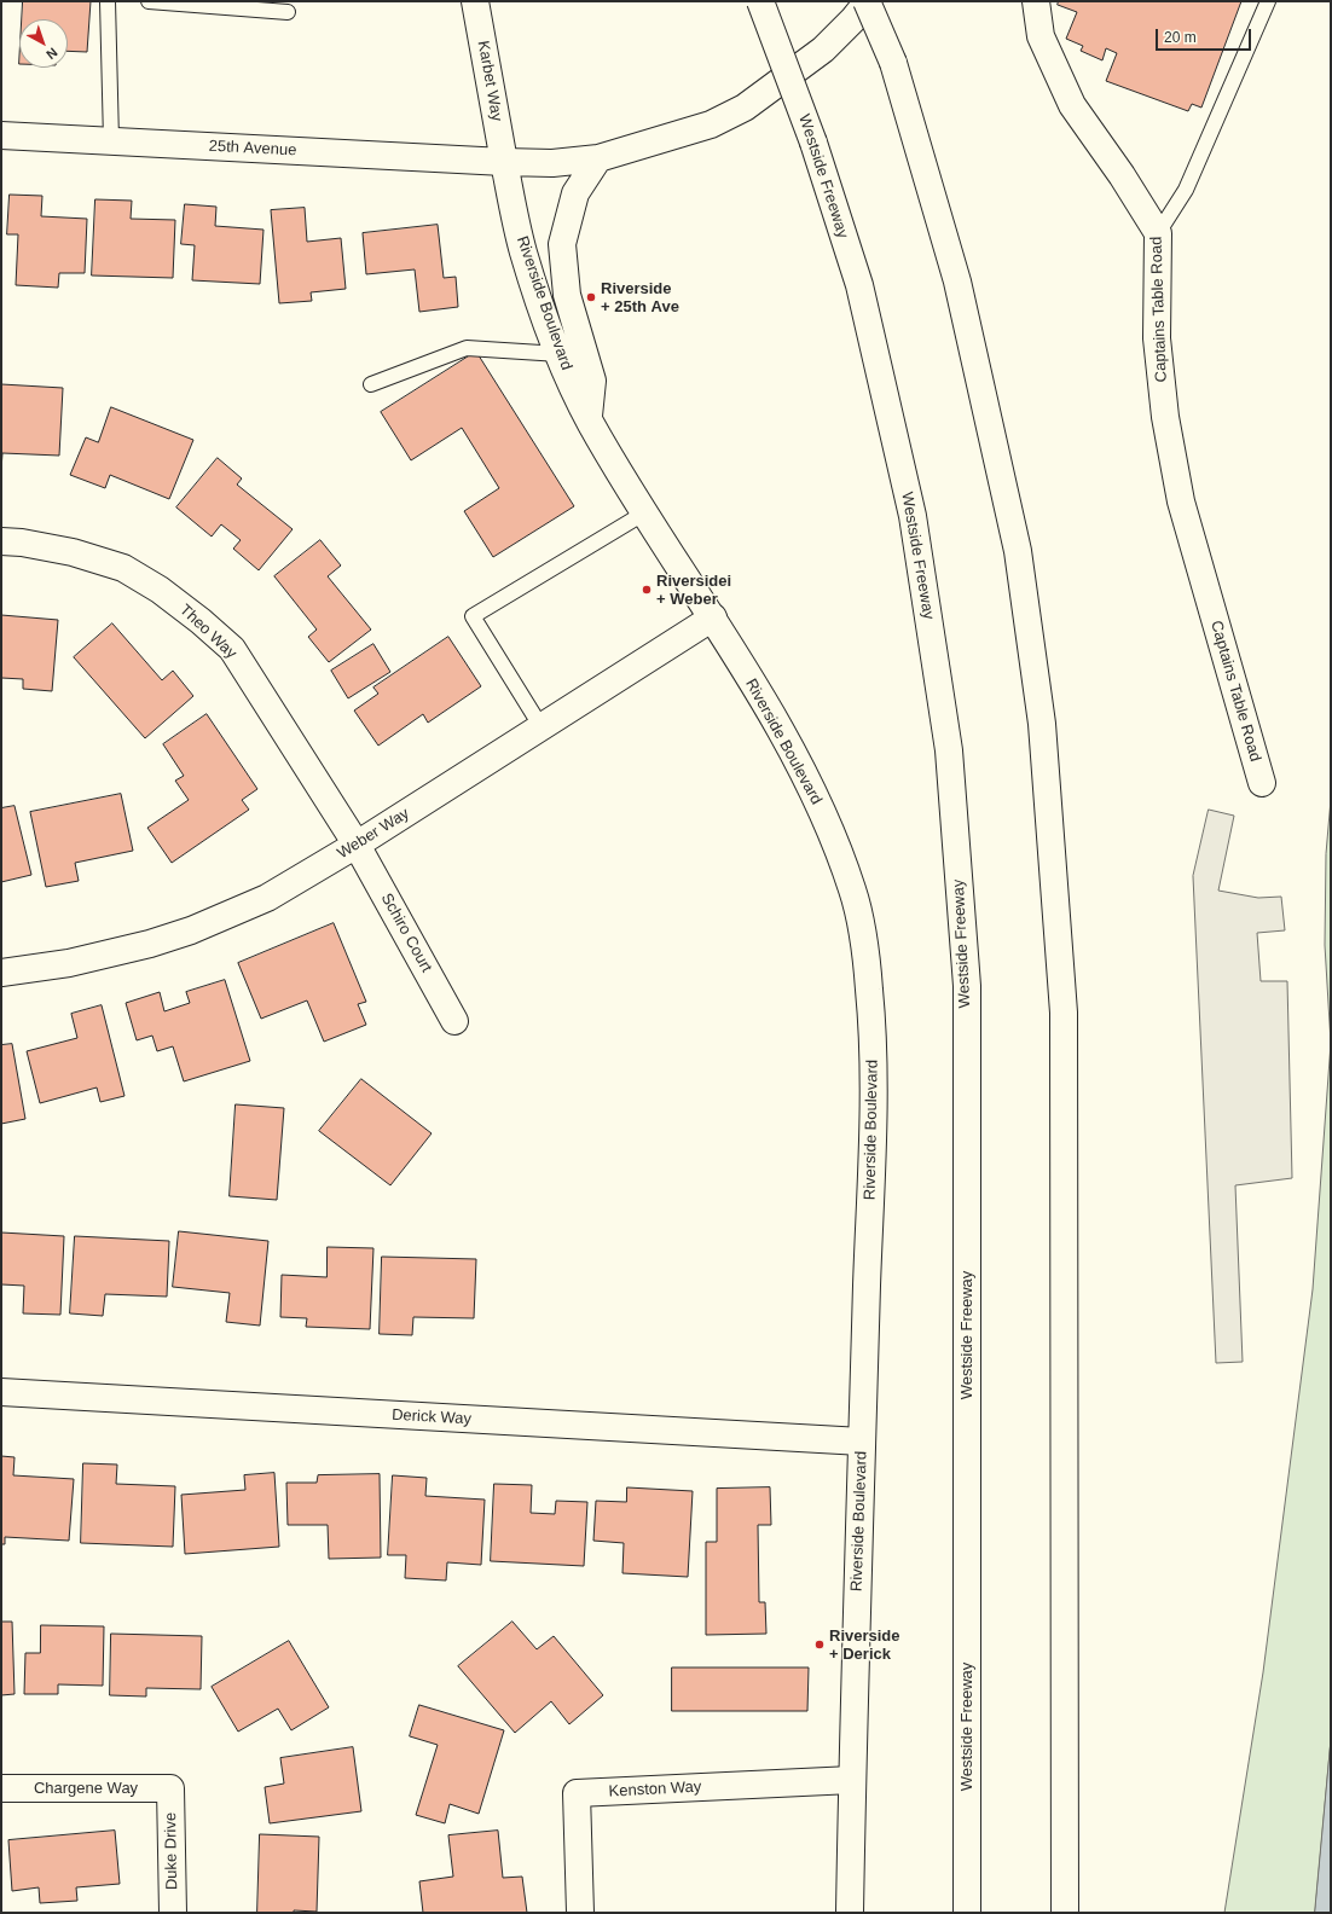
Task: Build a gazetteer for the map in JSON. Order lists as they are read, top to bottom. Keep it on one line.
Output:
{"streets":{"main road":["Karbet Way","25th Avenue","Westside Freeway","Riverside Boulevard","Captains Table Road","Theo Way","Weber Way","Schiro Court","Derick Way","Chargene Way","Kenston Way","Duke Drive"]},"crossings":[["Karbet Way","25th Avenue"],["Karbet Way","Riverside Boulevard"],["25th Avenue","Riverside Boulevard"],["Riverside Boulevard","Weber Way"],["Riverside Boulevard","Derick Way"],["Riverside Boulevard","Kenston Way"],["Theo Way","Weber Way"],["Theo Way","Schiro Court"],["Weber Way","Schiro Court"],["Chargene Way","Duke Drive"]],"places":["Riverside + 25th Ave","Riversidei + Weber","Riverside + Derick"],"scale_bar":"20 m","north":"bottom right"}
